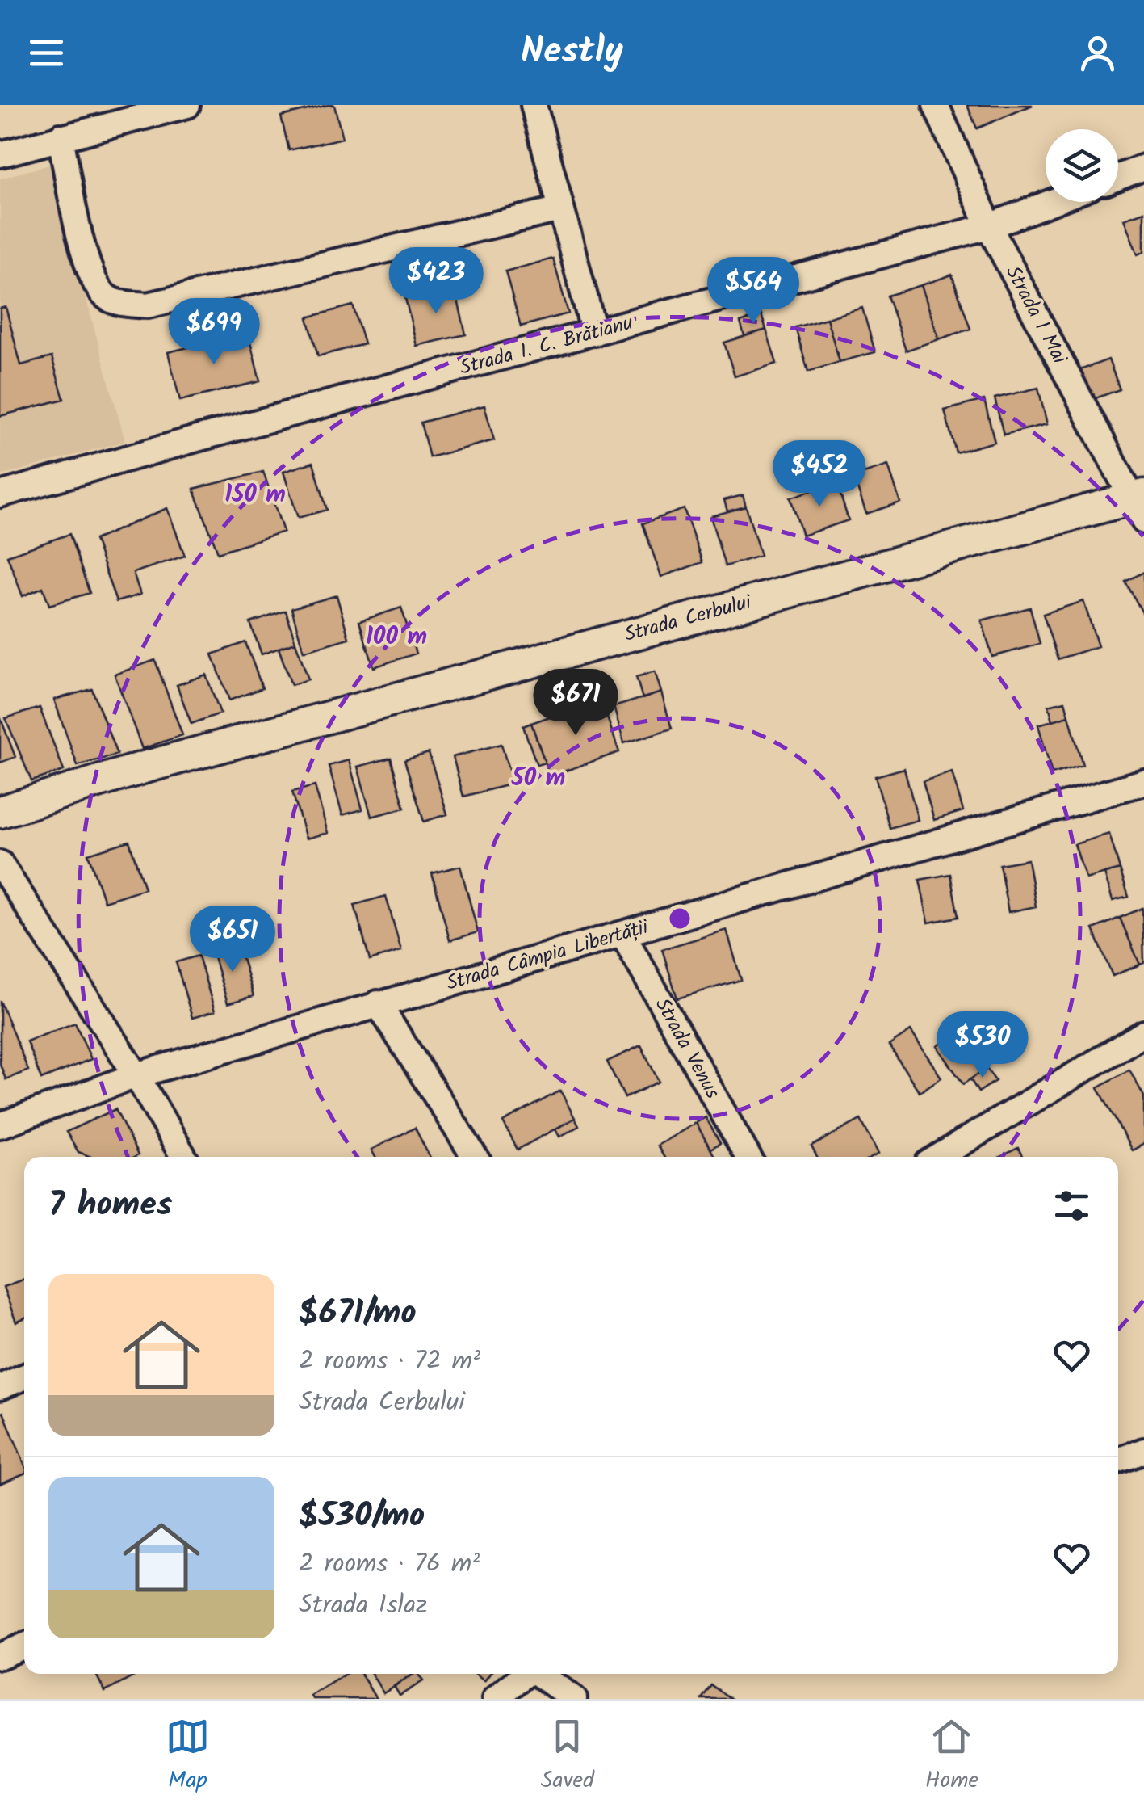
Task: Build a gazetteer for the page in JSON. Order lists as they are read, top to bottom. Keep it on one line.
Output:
{"streets":{"street":["Strada 1 Mai","Strada I. C. Brătianu","Strada Cerbului","Strada Câmpia Libertății","Strada Venus"]},"crossings":[["Strada 1 Mai","Strada I. C. Brătianu"],["Strada 1 Mai","Strada Cerbului"],["Strada Câmpia Libertății","Strada Venus"]],"page":{"header":"Nestly","price":["$423","$564","$699","$452","$671","$651","$530"],"heading":"7 homes","list":[{"name":"$671/mo","note":"2 rooms · 72 m² · Strada Cerbului"},{"name":"$530/mo","note":"2 rooms · 76 m² · Strada Islaz"}],"tabs":["Map","Saved","Home"]},"rings":["150 m","100 m","50 m"]}
